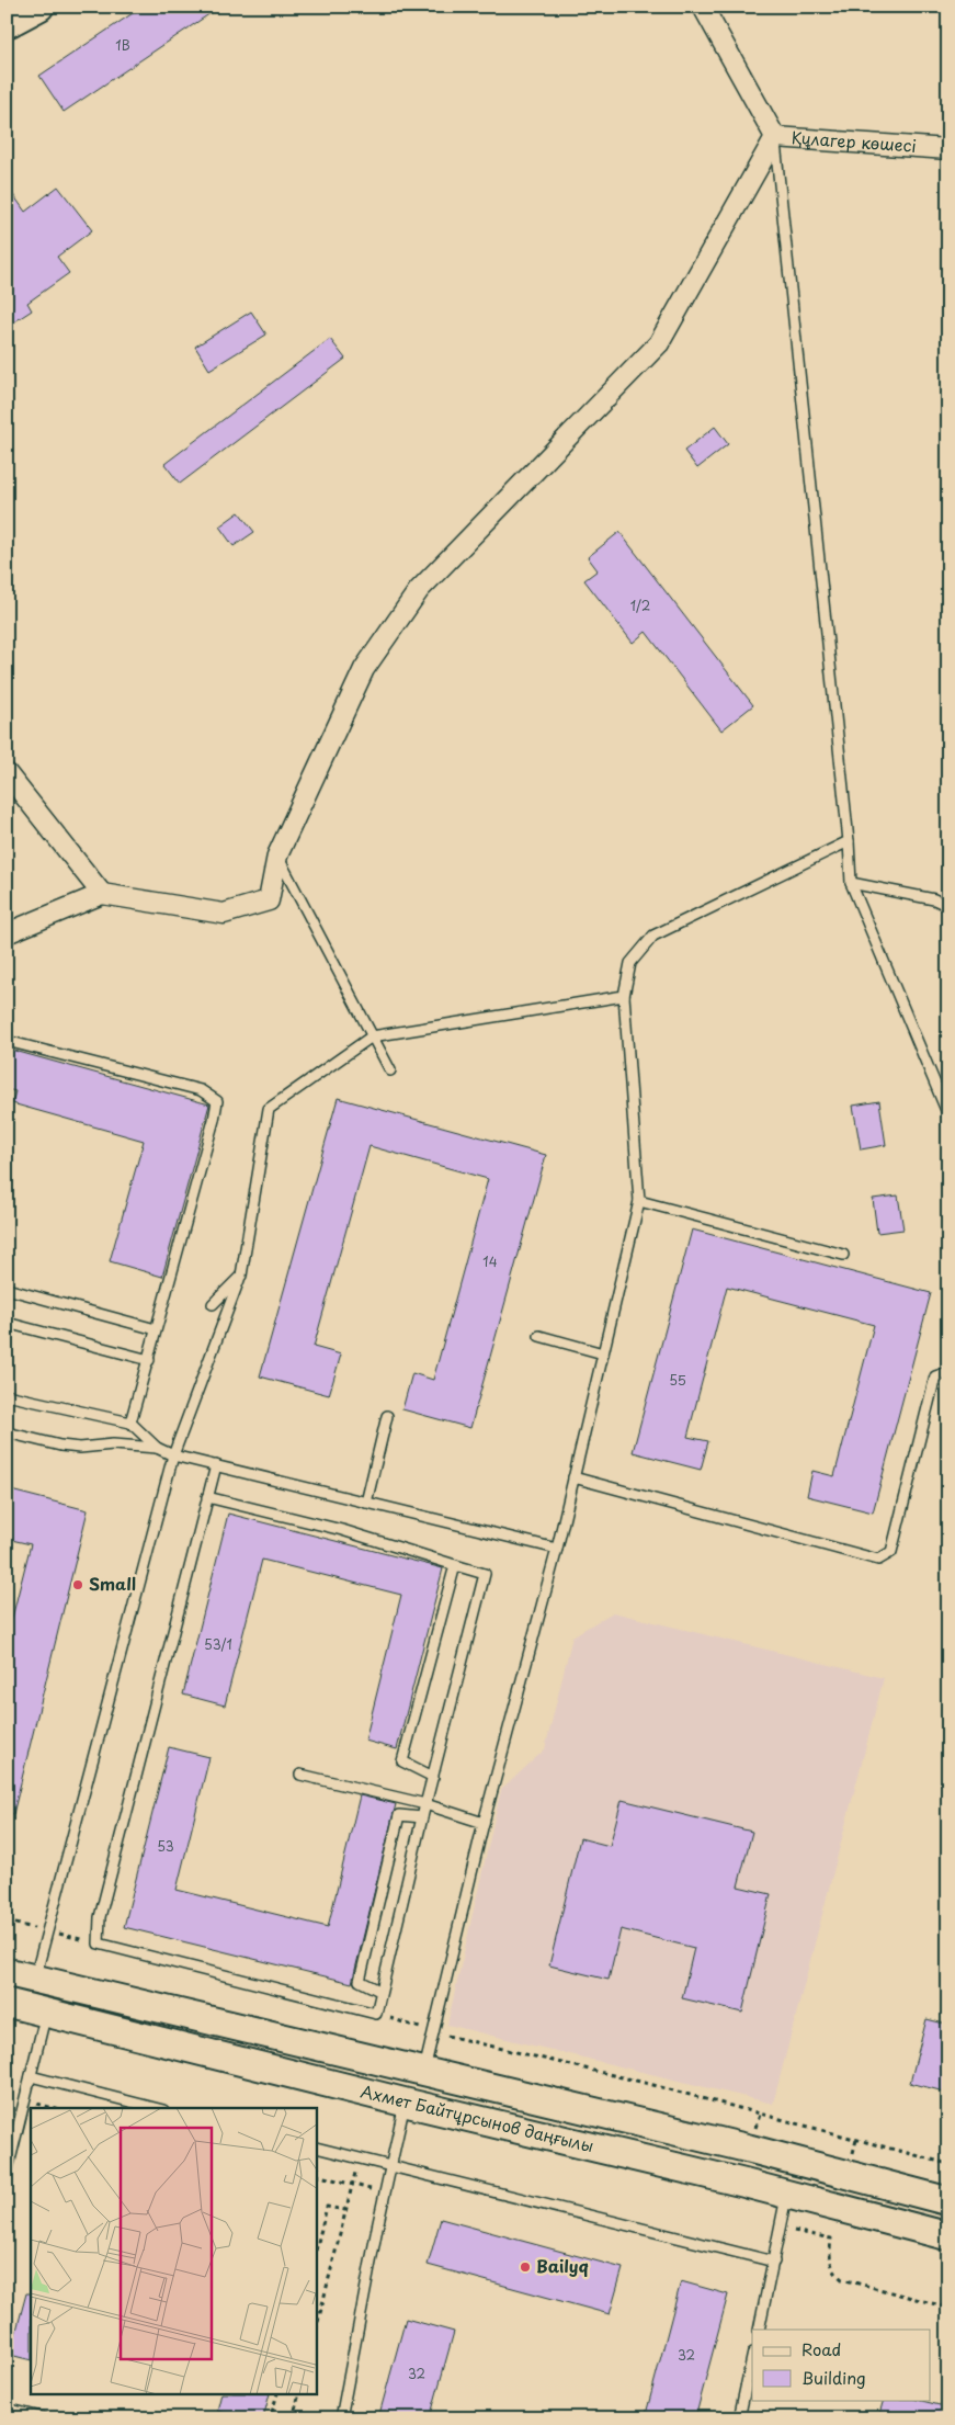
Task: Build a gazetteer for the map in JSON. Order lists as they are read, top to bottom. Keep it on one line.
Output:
{"streets":{"street":["Құлагер көшесі","Ахмет Байтұрсынов даңғылы"]},"places":["Small","Bailyq"],"house_numbers":["1В","1/2","14","55","53/1","53","32","32"],"legend":["Road","Building"]}
